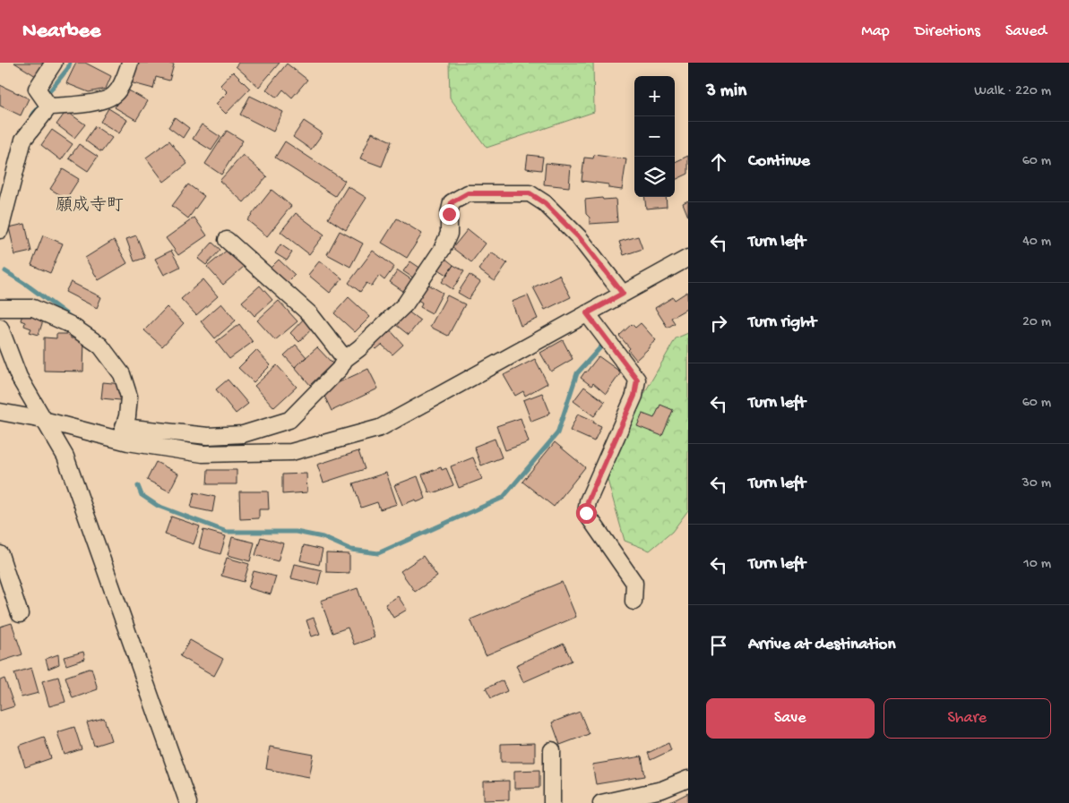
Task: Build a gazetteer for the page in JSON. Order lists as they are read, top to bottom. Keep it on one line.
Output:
{"districts":["願成寺町"],"page":{"header":"Nearbee","nav":["Map","Directions","Saved"],"heading":["3 min","Walk · 220 m"],"map_buttons":["+","−"],"list":[["Continue","60 m"],["Turn left","40 m"],["Turn right","20 m"],["Turn left","60 m"],["Turn left","30 m"],["Turn left","10 m"],"Arrive at destination"],"buttons":["Save","Share"]}}
